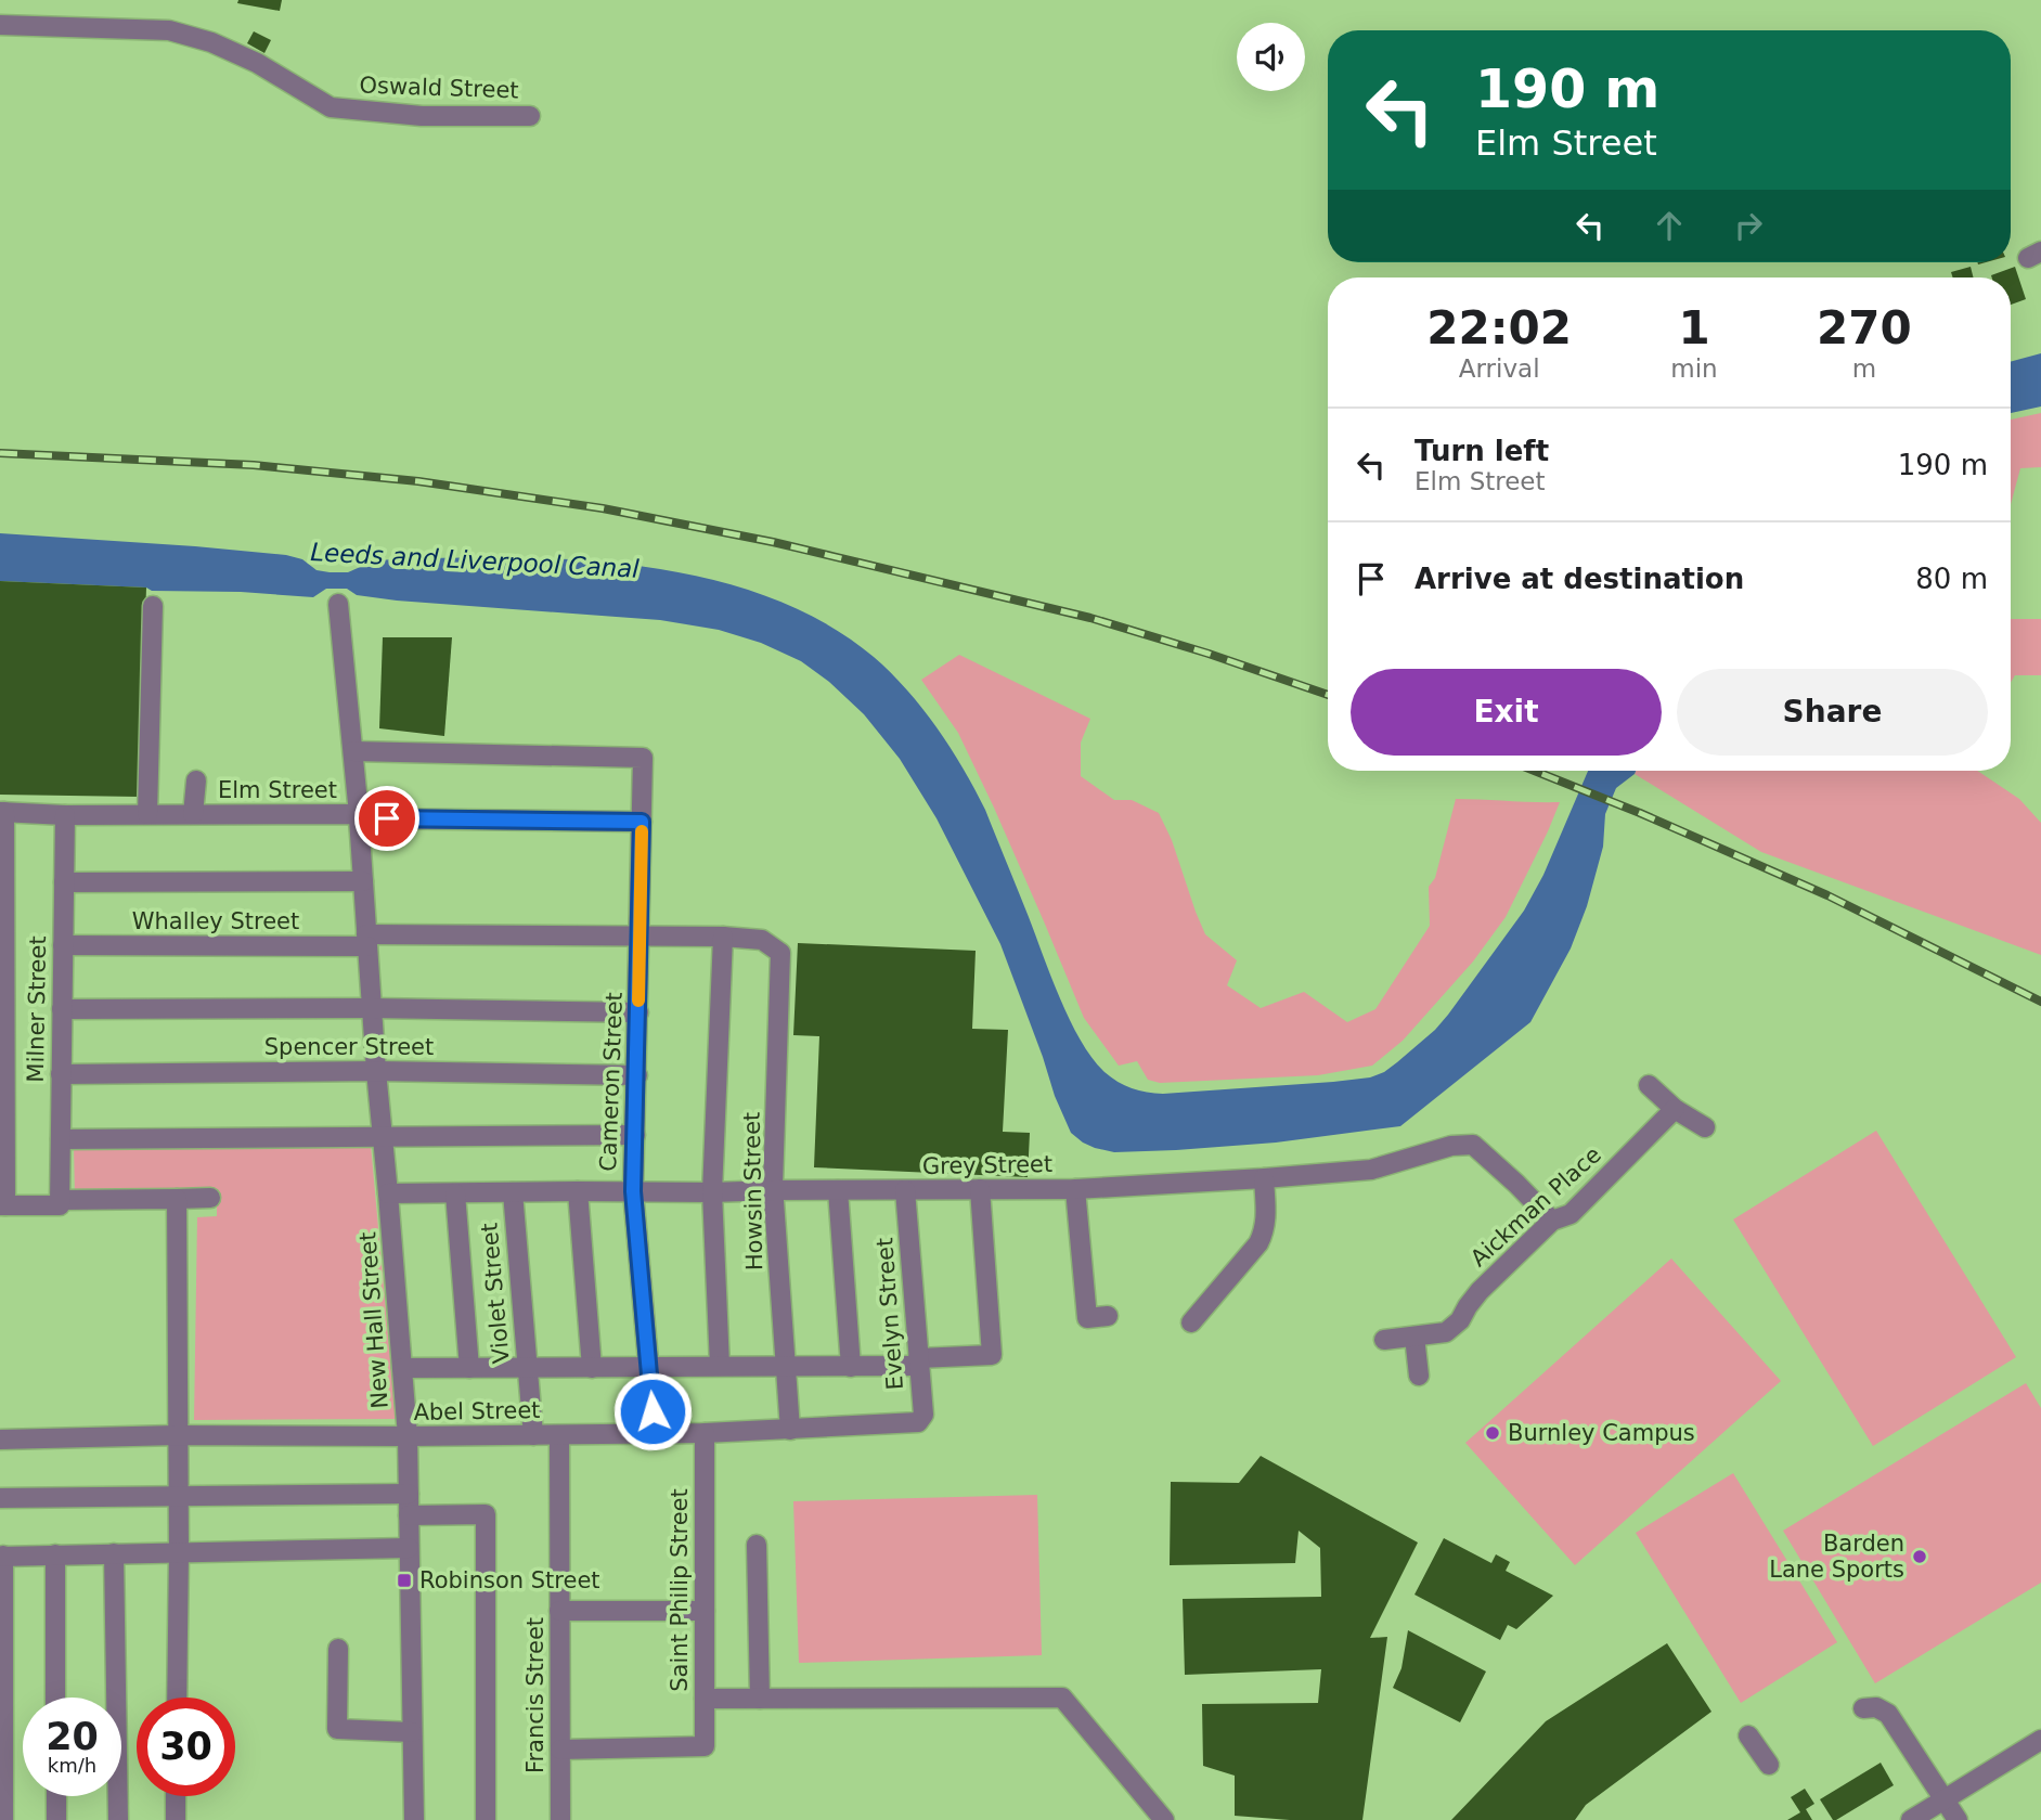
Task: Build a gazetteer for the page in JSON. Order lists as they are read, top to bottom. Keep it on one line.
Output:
{"streets":{"street":["Oswald Street","Elm Street","Whalley Street","Milner Street","Spencer Street","Cameron Street","Grey Street","Howsin Street","Aickman Place","Violet Street","Evelyn Street","New Hall Street","Abel Street","Saint Philip Street","Francis Street"]},"crossings":[["Elm Street","Milner Street"],["Elm Street","Cameron Street"],["Elm Street","New Hall Street"],["Whalley Street","Milner Street"],["Whalley Street","Cameron Street"],["Whalley Street","Howsin Street"],["Whalley Street","New Hall Street"],["Milner Street","Spencer Street"],["Spencer Street","Cameron Street"],["Spencer Street","New Hall Street"],["Cameron Street","Grey Street"],["Cameron Street","New Hall Street"],["Cameron Street","Abel Street"],["Grey Street","Howsin Street"],["Grey Street","Aickman Place"],["Grey Street","Violet Street"],["Grey Street","Evelyn Street"],["Grey Street","New Hall Street"],["Howsin Street","Abel Street"],["Violet Street","Abel Street"],["Evelyn Street","Abel Street"],["New Hall Street","Abel Street"],["Abel Street","Saint Philip Street"],["Abel Street","Francis Street"],["Saint Philip Street","Francis Street"]],"water":["Leeds and Liverpool Canal"],"places":{"other":["Burnley Campus","Barden Lane Sports"],"transit":["Robinson Street"]},"page":{"turn":["190 m","Elm Street"],"eta":["22:02","Arrival","1","min","270","m"],"list":[{"name":"Turn left","note":"Elm Street","value":"190 m"},{"name":"Arrive at destination","value":"80 m"}],"buttons":["Exit","Share"],"speed":"20 km/h","limit":"30"}}
